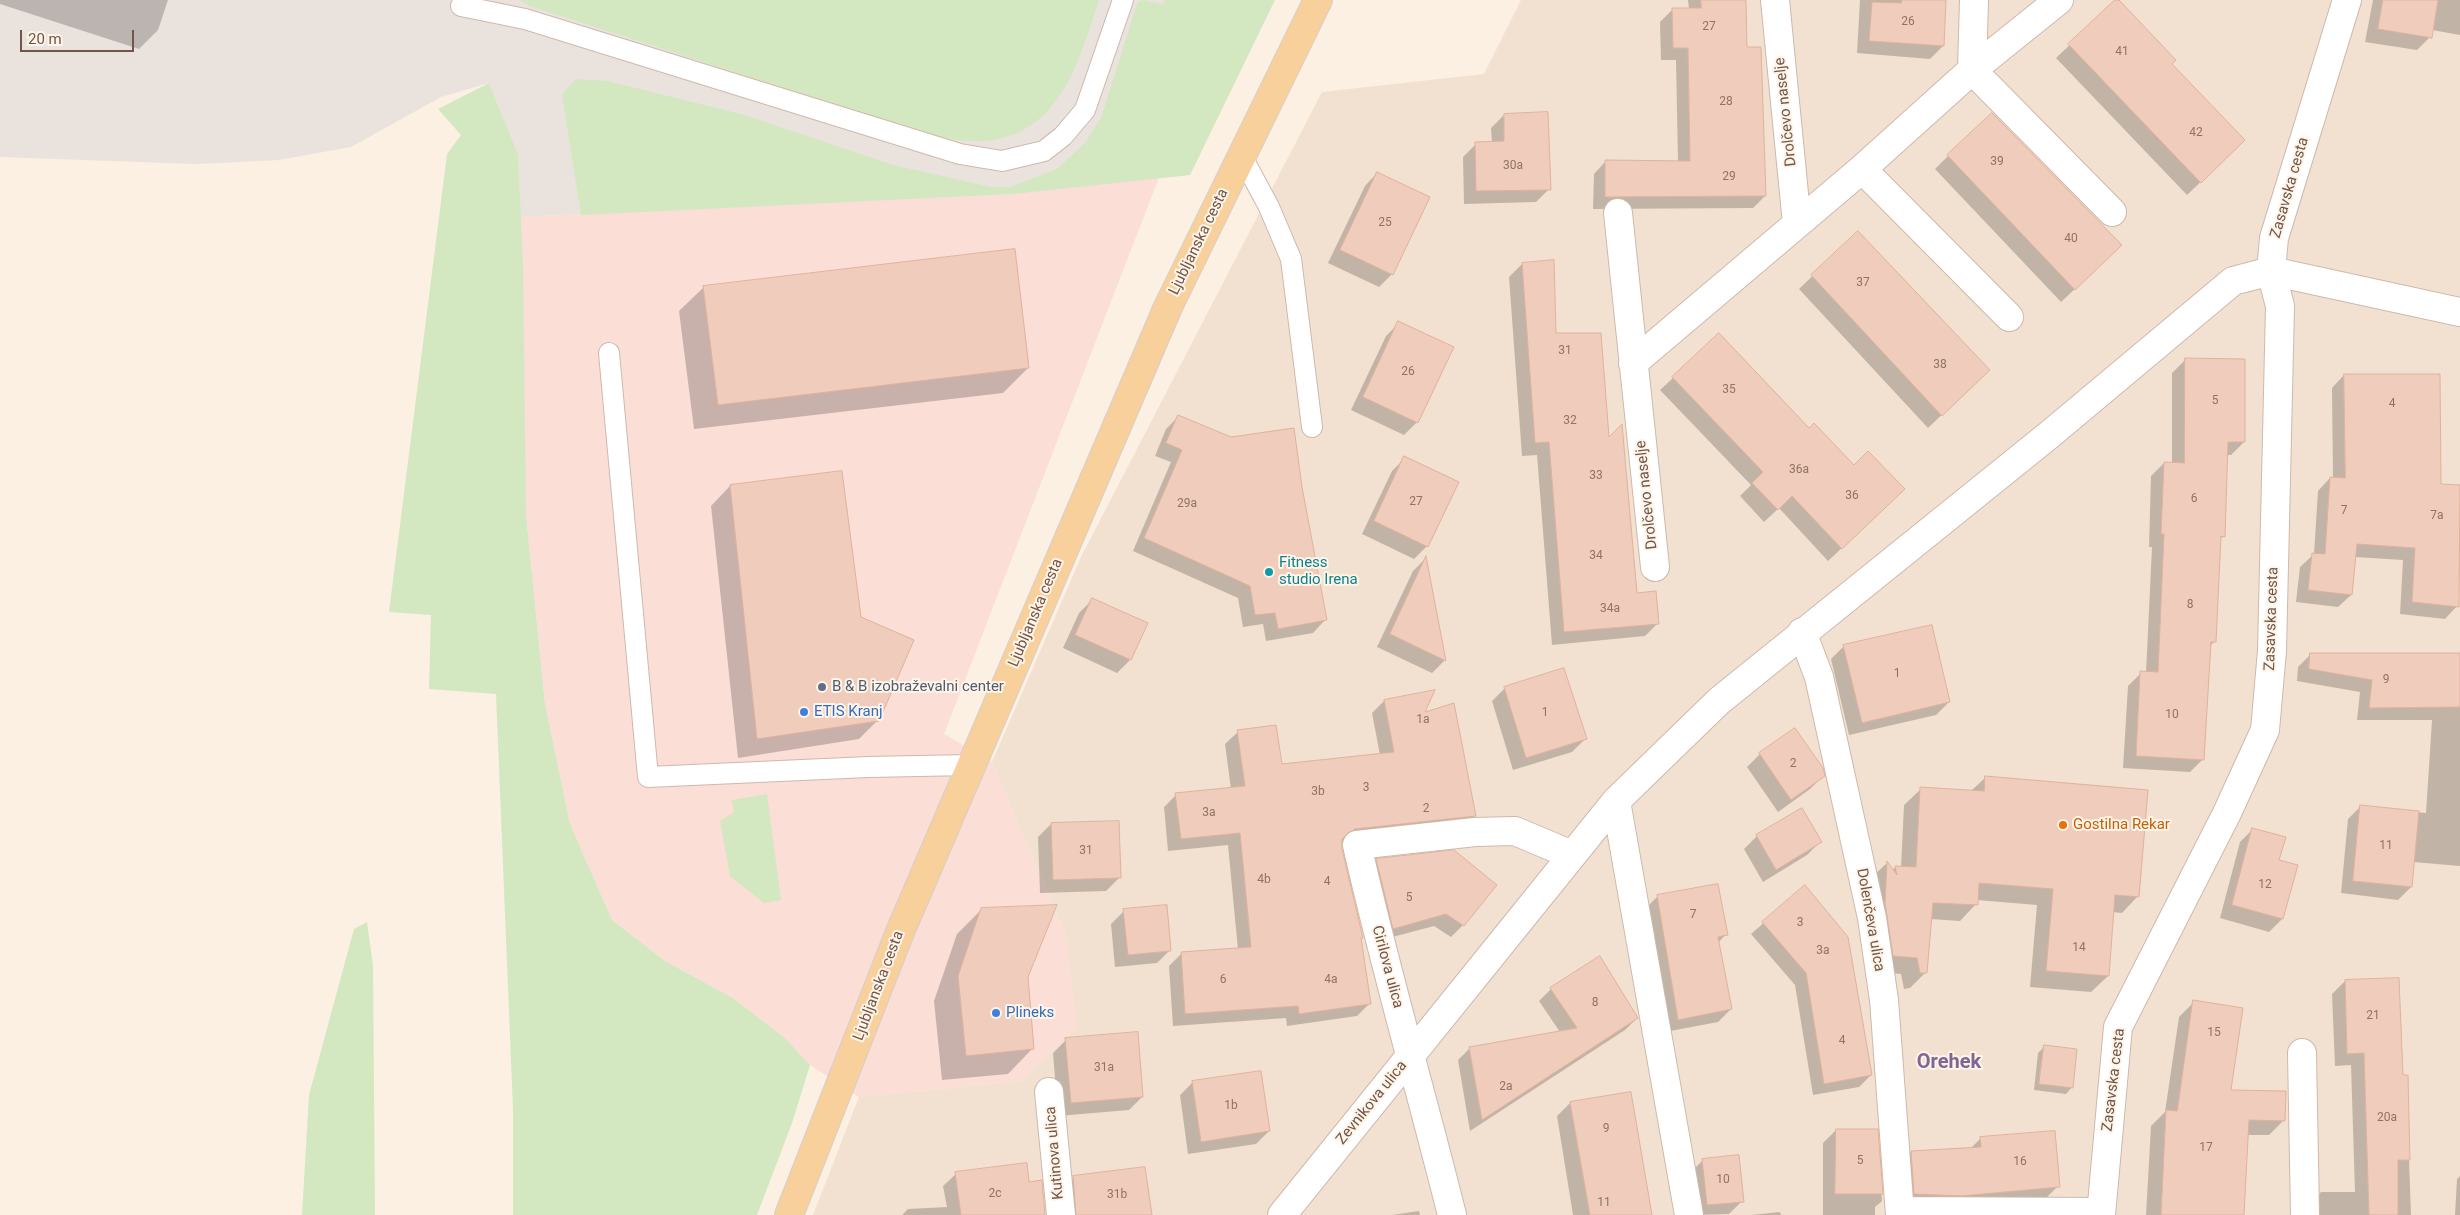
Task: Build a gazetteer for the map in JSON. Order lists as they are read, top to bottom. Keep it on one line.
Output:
{"streets":{"main road":["Ljubljanska cesta"],"street":["Drolčevo naselje","Zasavska cesta","Dolenčeva ulica","Cirilova ulica","Zevnikova ulica","Kutinova ulica"]},"crossings":[["Cirilova ulica","Zevnikova ulica"]],"districts":["Orehek"],"places":["Fitness studio Irena","B & B izobraževalni center","ETIS Kranj","Gostilna Rekar","Plineks"],"house_numbers":["26","27","41","28","42","39","30a","29","25","40","37","31","38","26","35","5","4","32","36a","33","36","6","27","29a","7","7a","34","8","34a","1","9","1","10","1a","2","3","3b","2","3a","11","31","4b","4","12","5","7","3","14","3a","6","4a","8","21","15","4","31a","2a","1b","20a","9","17","5","16","10","2c","31b","11"],"scale_bar":"20 m"}
